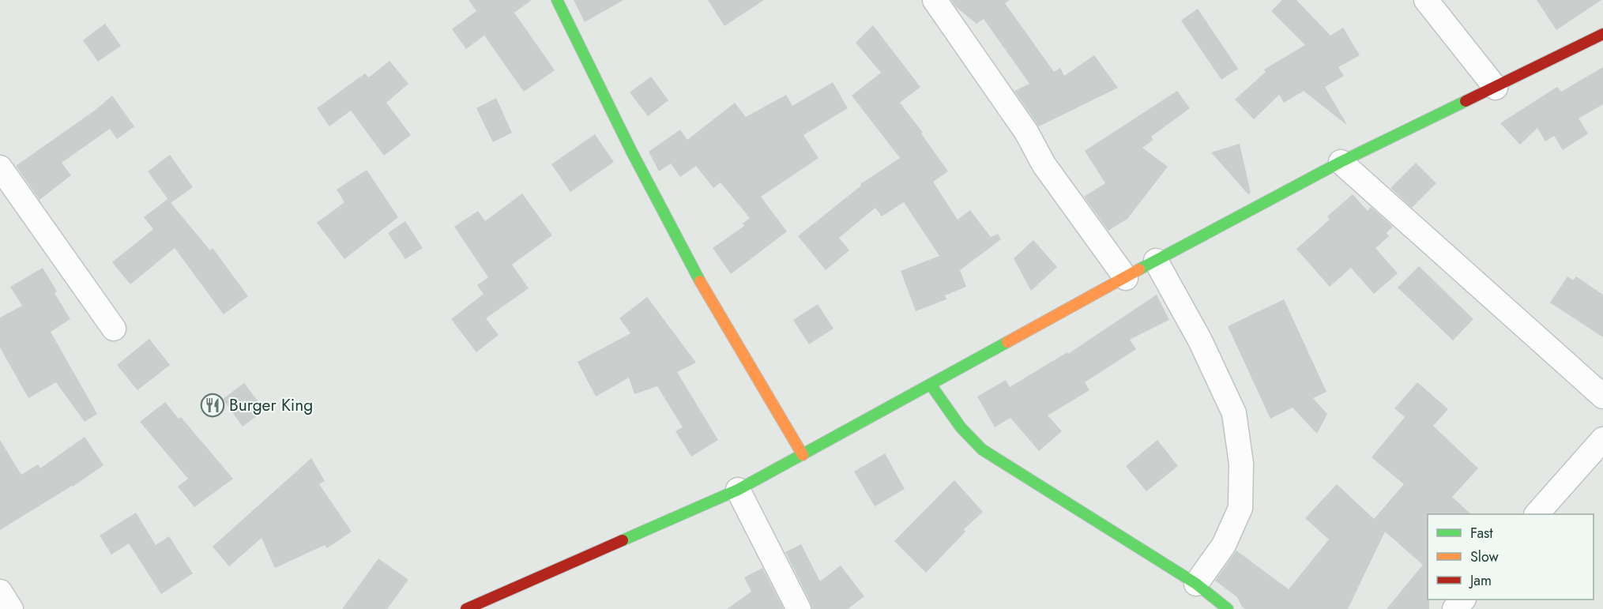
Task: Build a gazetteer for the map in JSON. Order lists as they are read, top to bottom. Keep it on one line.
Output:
{"places":{"restaurant":["Burger King"]},"legend":["Fast","Slow","Jam"]}
